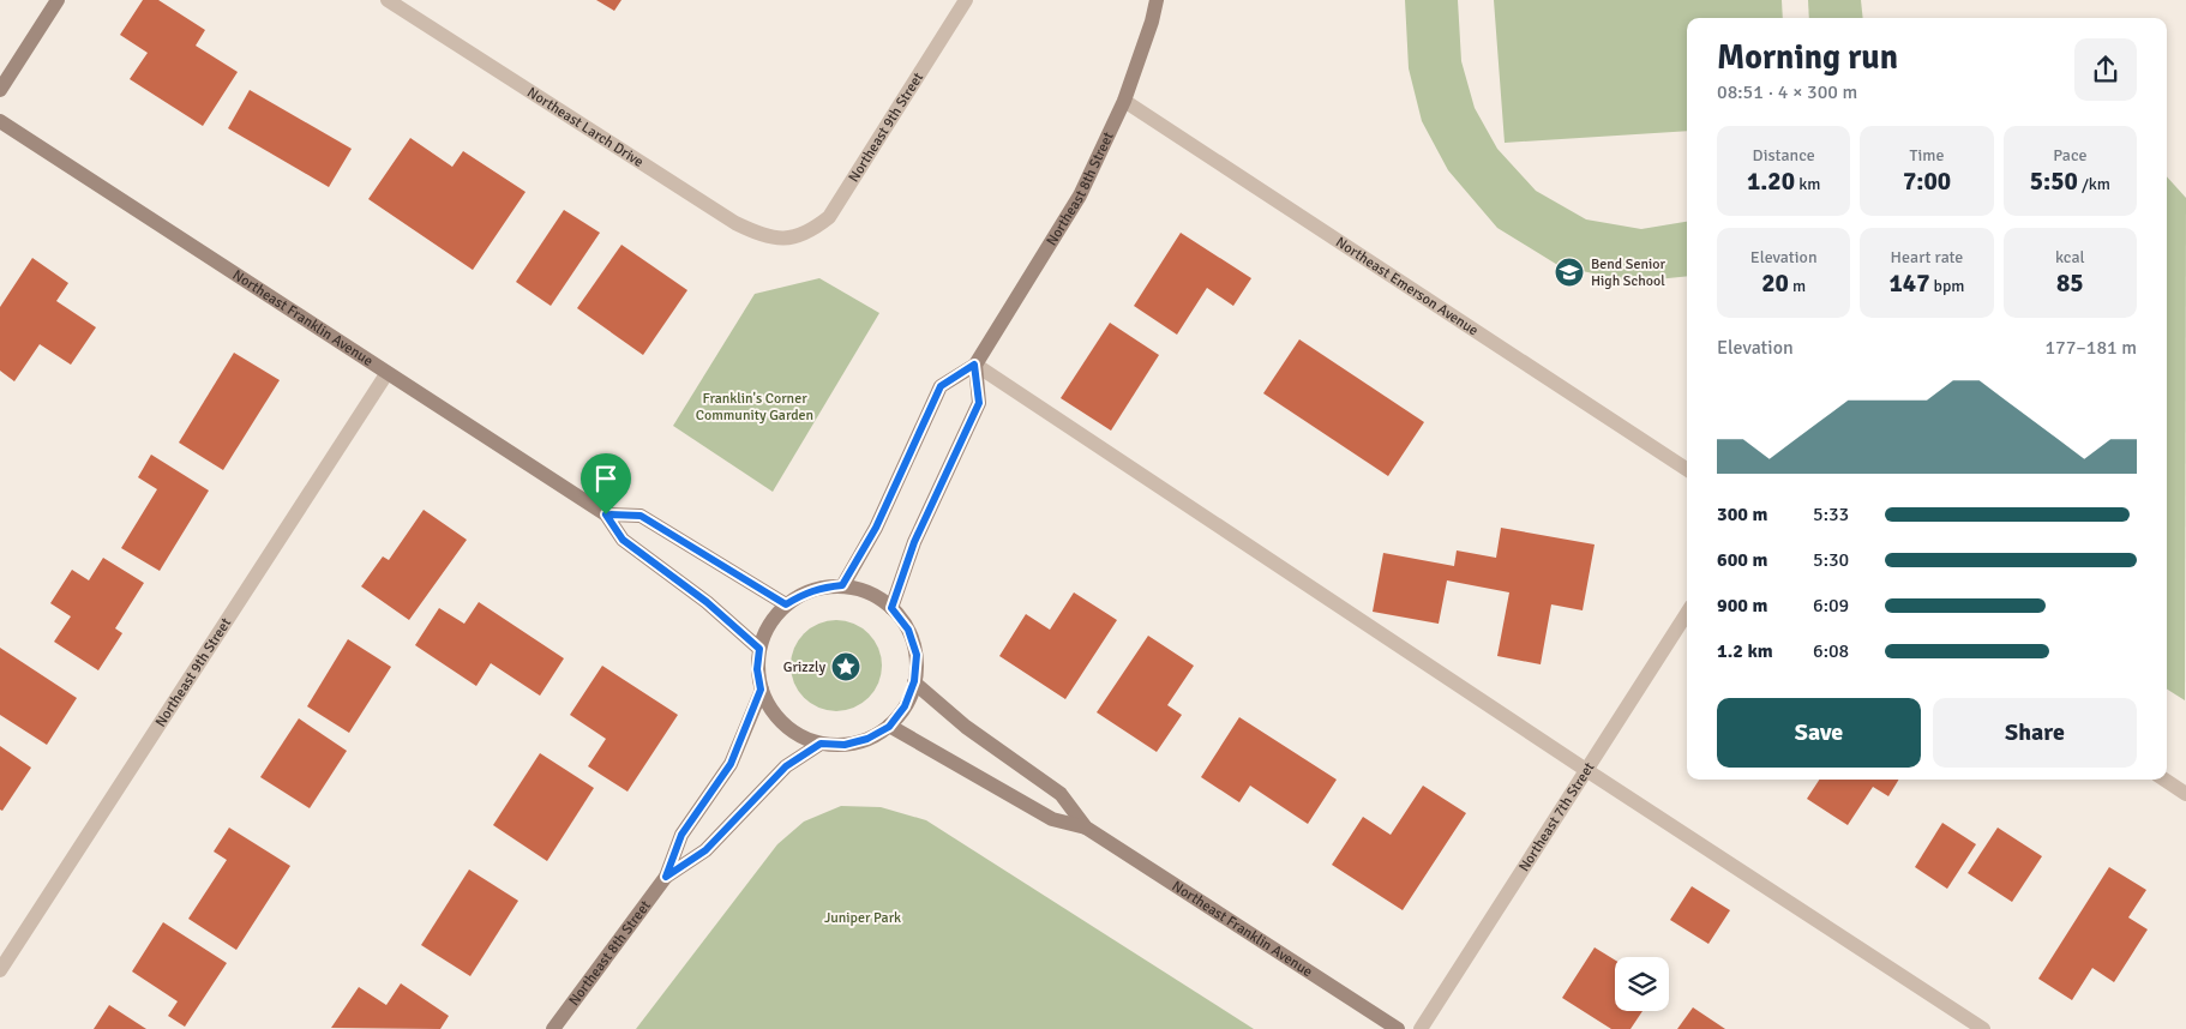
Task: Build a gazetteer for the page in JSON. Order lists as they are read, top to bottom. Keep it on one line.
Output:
{"streets":{"street":["Northeast Larch Drive","Northeast 9th Street","Northeast 8th Street","Northeast Emerson Avenue","Northeast Franklin Avenue","Northeast 7th Street"]},"crossings":[["Northeast Larch Drive","Northeast 9th Street"],["Northeast 9th Street","Northeast Franklin Avenue"],["Northeast 8th Street","Northeast Emerson Avenue"],["Northeast 8th Street","Northeast Franklin Avenue"]],"parks":["Franklin's Corner Community Garden","Juniper Park"],"places":{"school or university":["Bend Senior High School"],"place":["Grizzly"]},"page":{"heading":["Morning run","08:51 · 4 × 300 m"],"stats":[["Distance","1.20 km"],["Time","7:00"],["Pace","5:50 /km"],["Elevation","20 m"],["Heart rate","147 bpm"],["kcal","85"]],"chart":["Elevation","177–181 m"],"list":[{"name":"300 m","note":"5:33"},{"name":"600 m","note":"5:30"},{"name":"900 m","note":"6:09"},{"name":"1.2 km","note":"6:08"}],"buttons":["Save","Share"]}}
